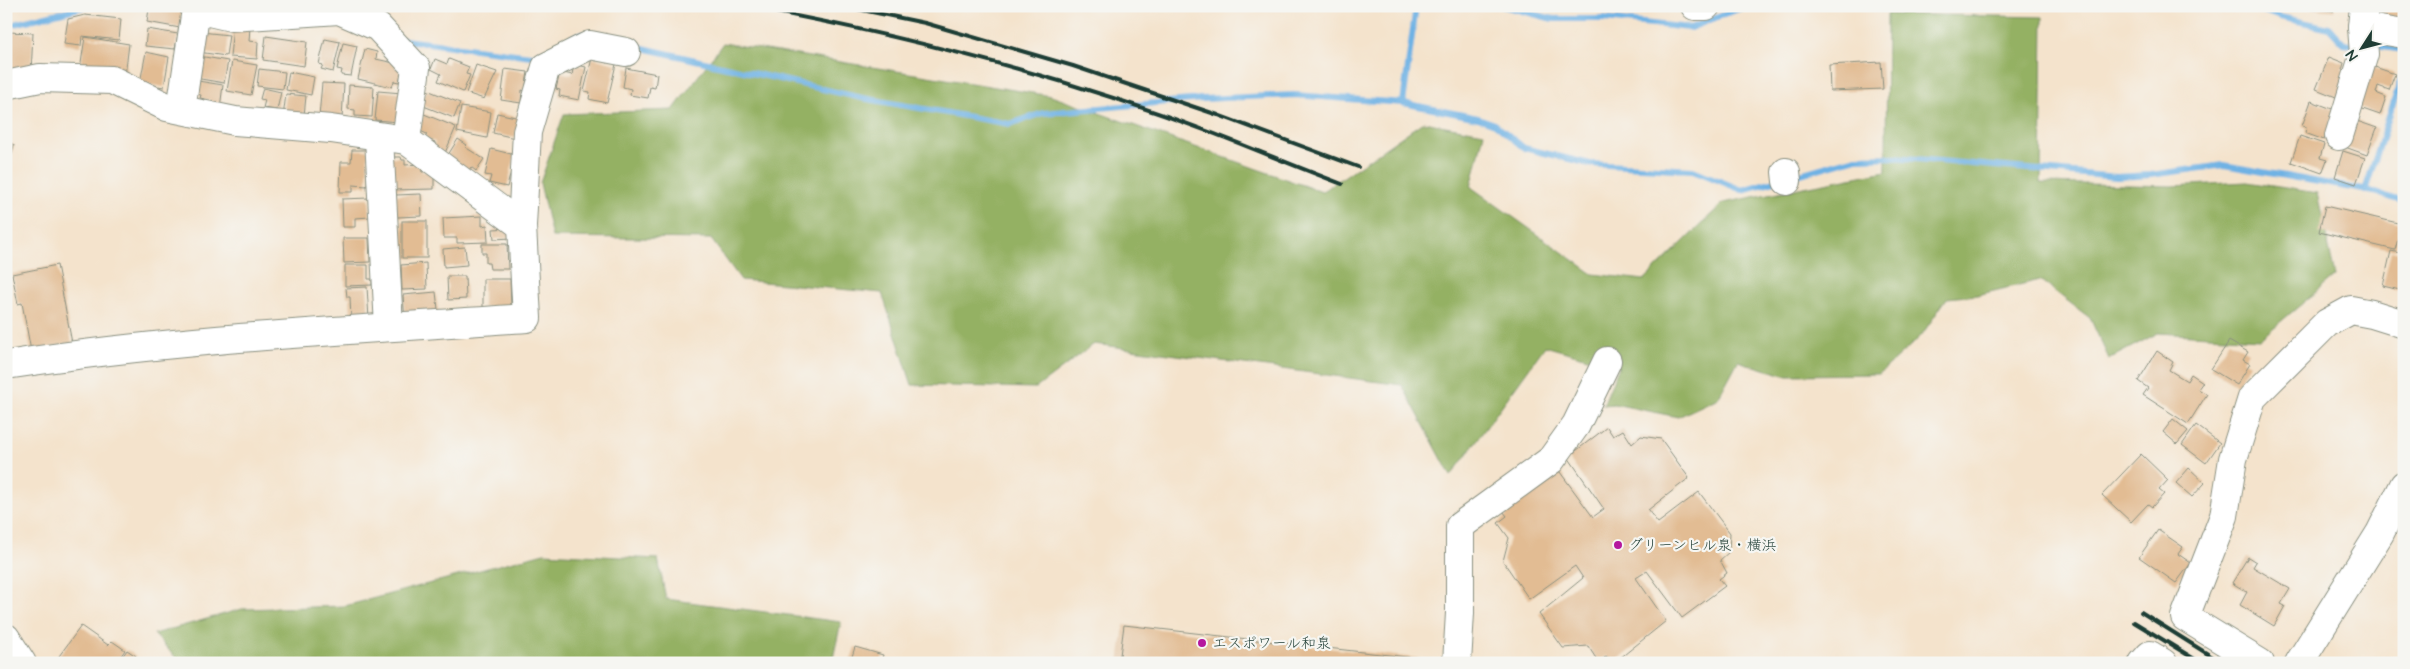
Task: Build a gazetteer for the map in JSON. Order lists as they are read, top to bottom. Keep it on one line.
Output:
{"places":["グリーンヒル泉・横浜","エスポワール和泉"],"north":"bottom left"}
